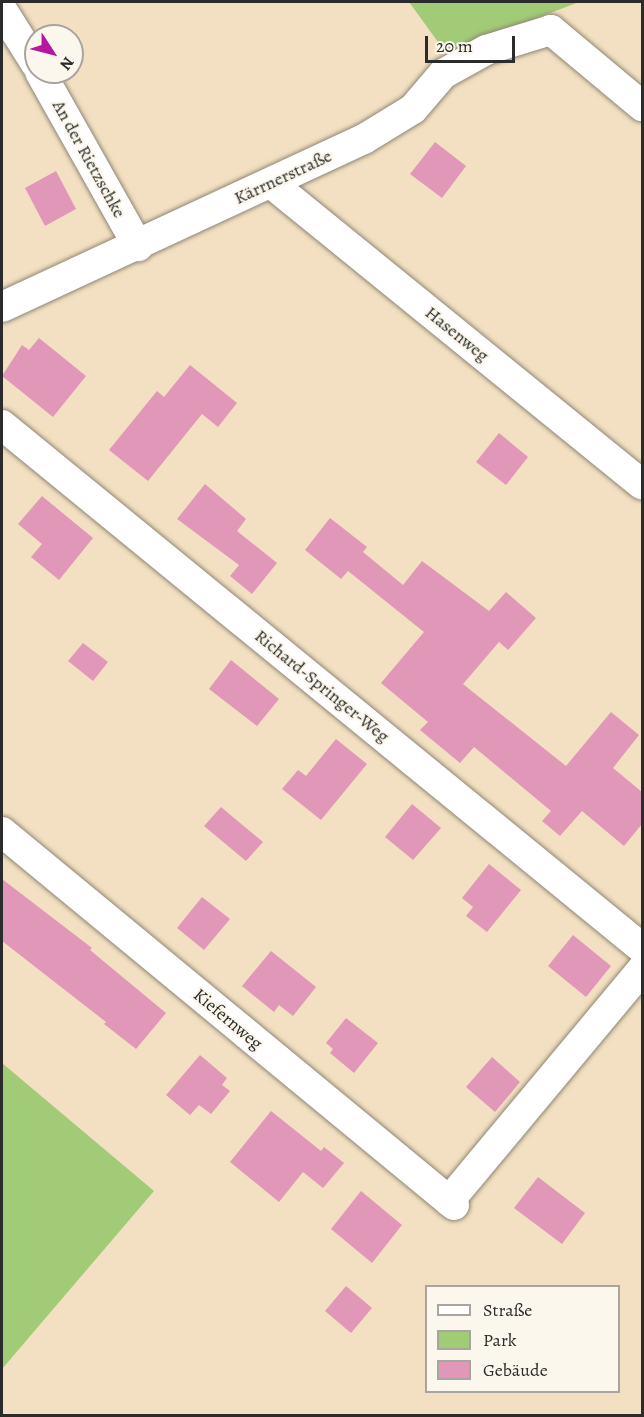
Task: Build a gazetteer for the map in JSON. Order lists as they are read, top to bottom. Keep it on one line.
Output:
{"streets":{"street":["An der Rietzschke","Kärrnerstraße","Hasenweg","Richard-Springer-Weg","Kiefernweg"]},"crossings":[["An der Rietzschke","Kärrnerstraße"],["Kärrnerstraße","Hasenweg"]],"legend":["Straße","Park","Gebäude"],"scale_bar":"20 m","north":"bottom right"}
